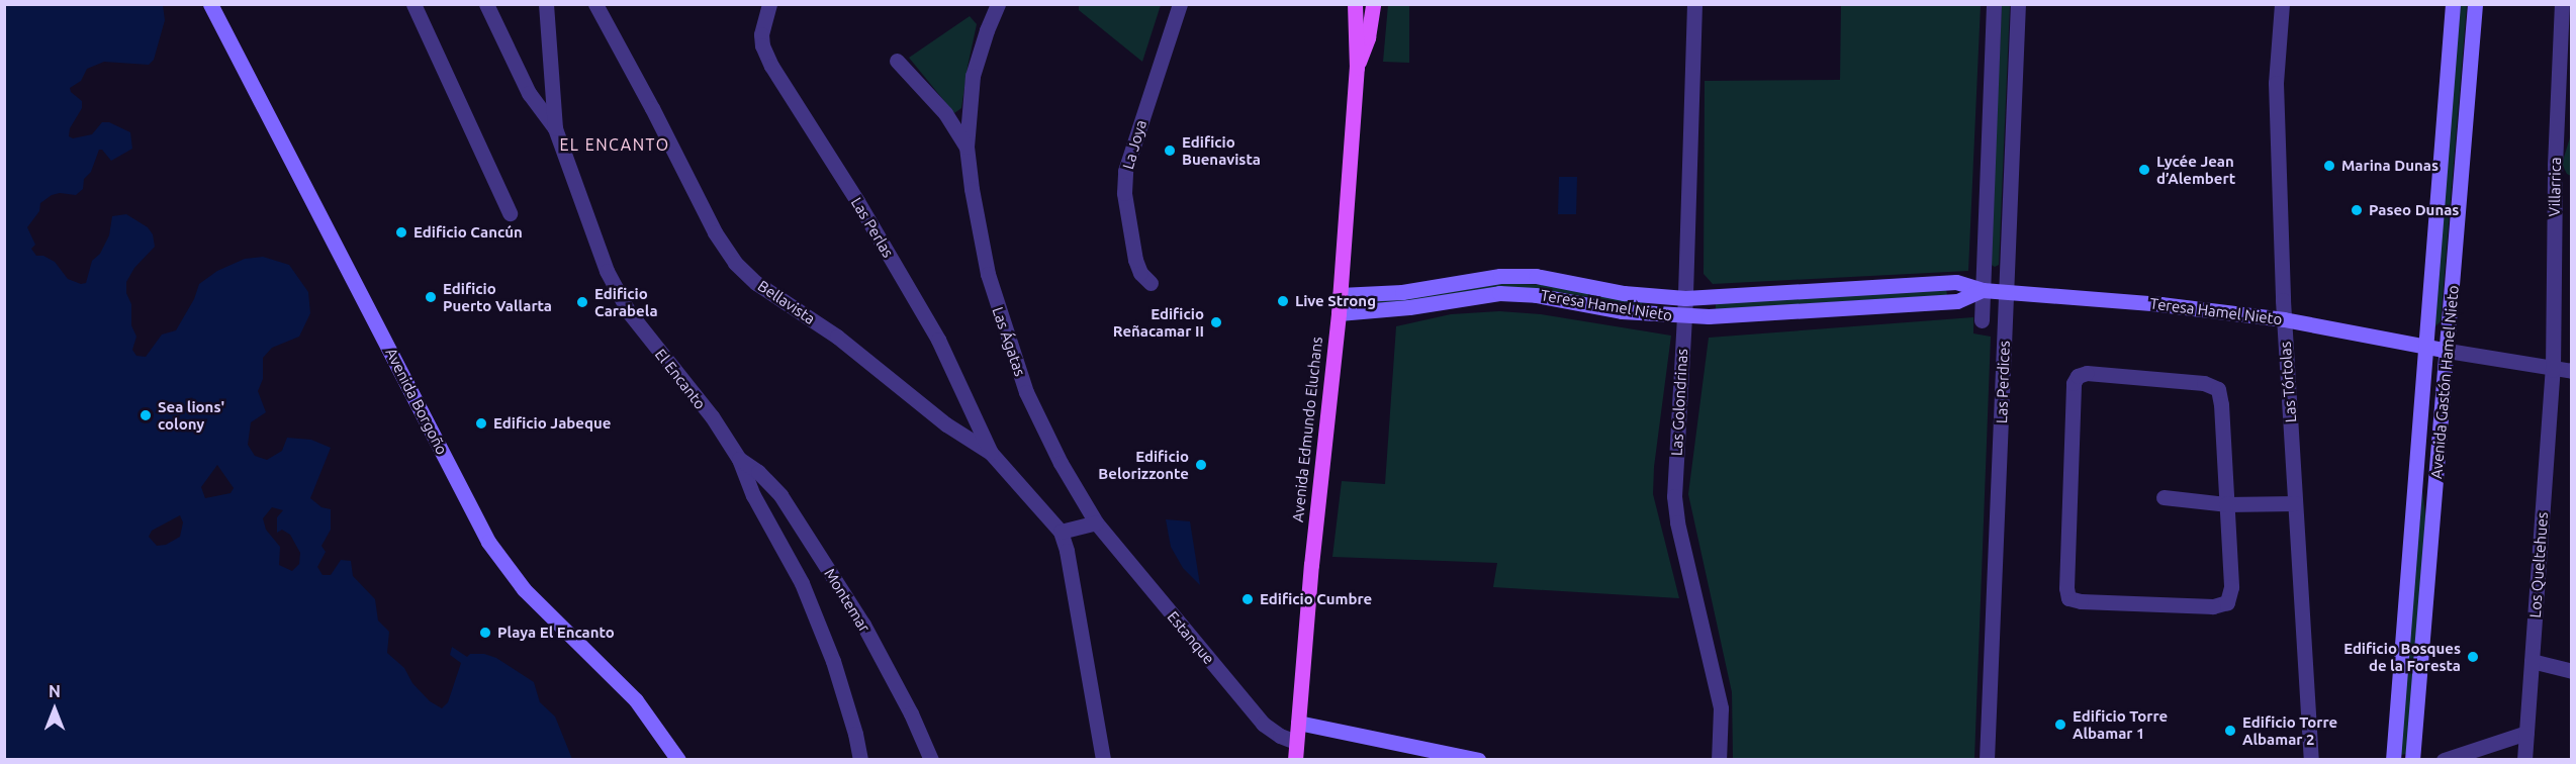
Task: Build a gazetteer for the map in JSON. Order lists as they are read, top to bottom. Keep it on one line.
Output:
{"streets":{"main road":["Teresa Hamel Nieto","Avenida Gastón Hamel Nieto","Avenida Borgoño","Avenida Edmundo Eluchans"],"street":["La Joya","Villarrica","Las Perlas","Bellavista","Las Ágatas","El Encanto","Las Perdices","Las Tórtolas","Las Golondrinas","Los Queltehues","Montemar","Estanque"]},"crossings":[["Villarrica","Los Queltehues"],["Las Perlas","Bellavista"],["Teresa Hamel Nieto","Las Perdices"],["Teresa Hamel Nieto","Las Tórtolas"],["Teresa Hamel Nieto","Avenida Gastón Hamel Nieto"],["Teresa Hamel Nieto","Las Golondrinas"],["Teresa Hamel Nieto","Avenida Edmundo Eluchans"],["Las Ágatas","Estanque"],["El Encanto","Montemar"],["Avenida Edmundo Eluchans","Estanque"]],"districts":["EL ENCANTO"],"places":["Edificio Buenavista","Marina Dunas","Lycée Jean d’Alembert","Paseo Dunas","Edificio Cancún","Edificio Puerto Vallarta","Live Strong","Edificio Carabela","Edificio Reñacamar II","Sea lions' colony","Edificio Jabeque","Edificio Belorizzonte","Edificio Cumbre","Playa El Encanto","Edificio Bosques de la Foresta","Edificio Torre Albamar 1","Edificio Torre Albamar 2"],"north":"top"}
